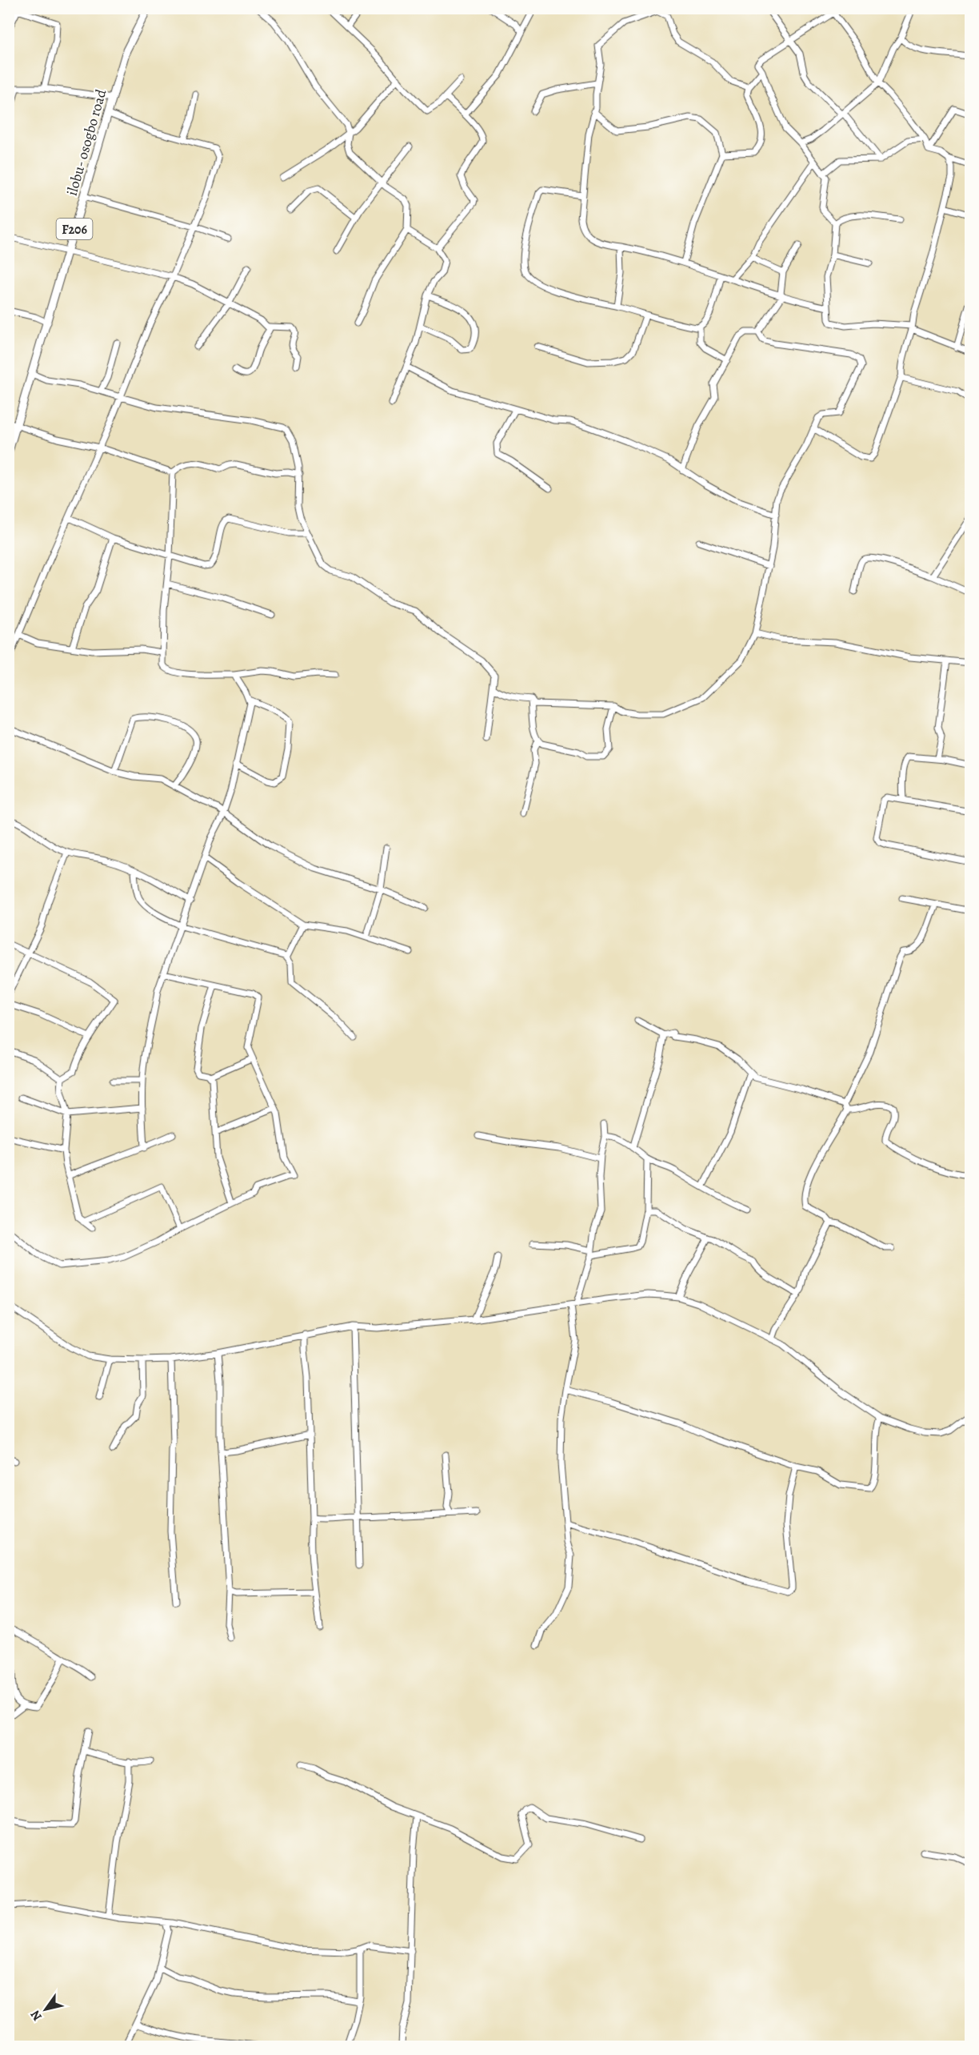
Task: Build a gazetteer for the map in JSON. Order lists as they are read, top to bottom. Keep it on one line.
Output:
{"streets":{"main road":["ilobu- osogbo road","F206"]},"north":"bottom left"}
